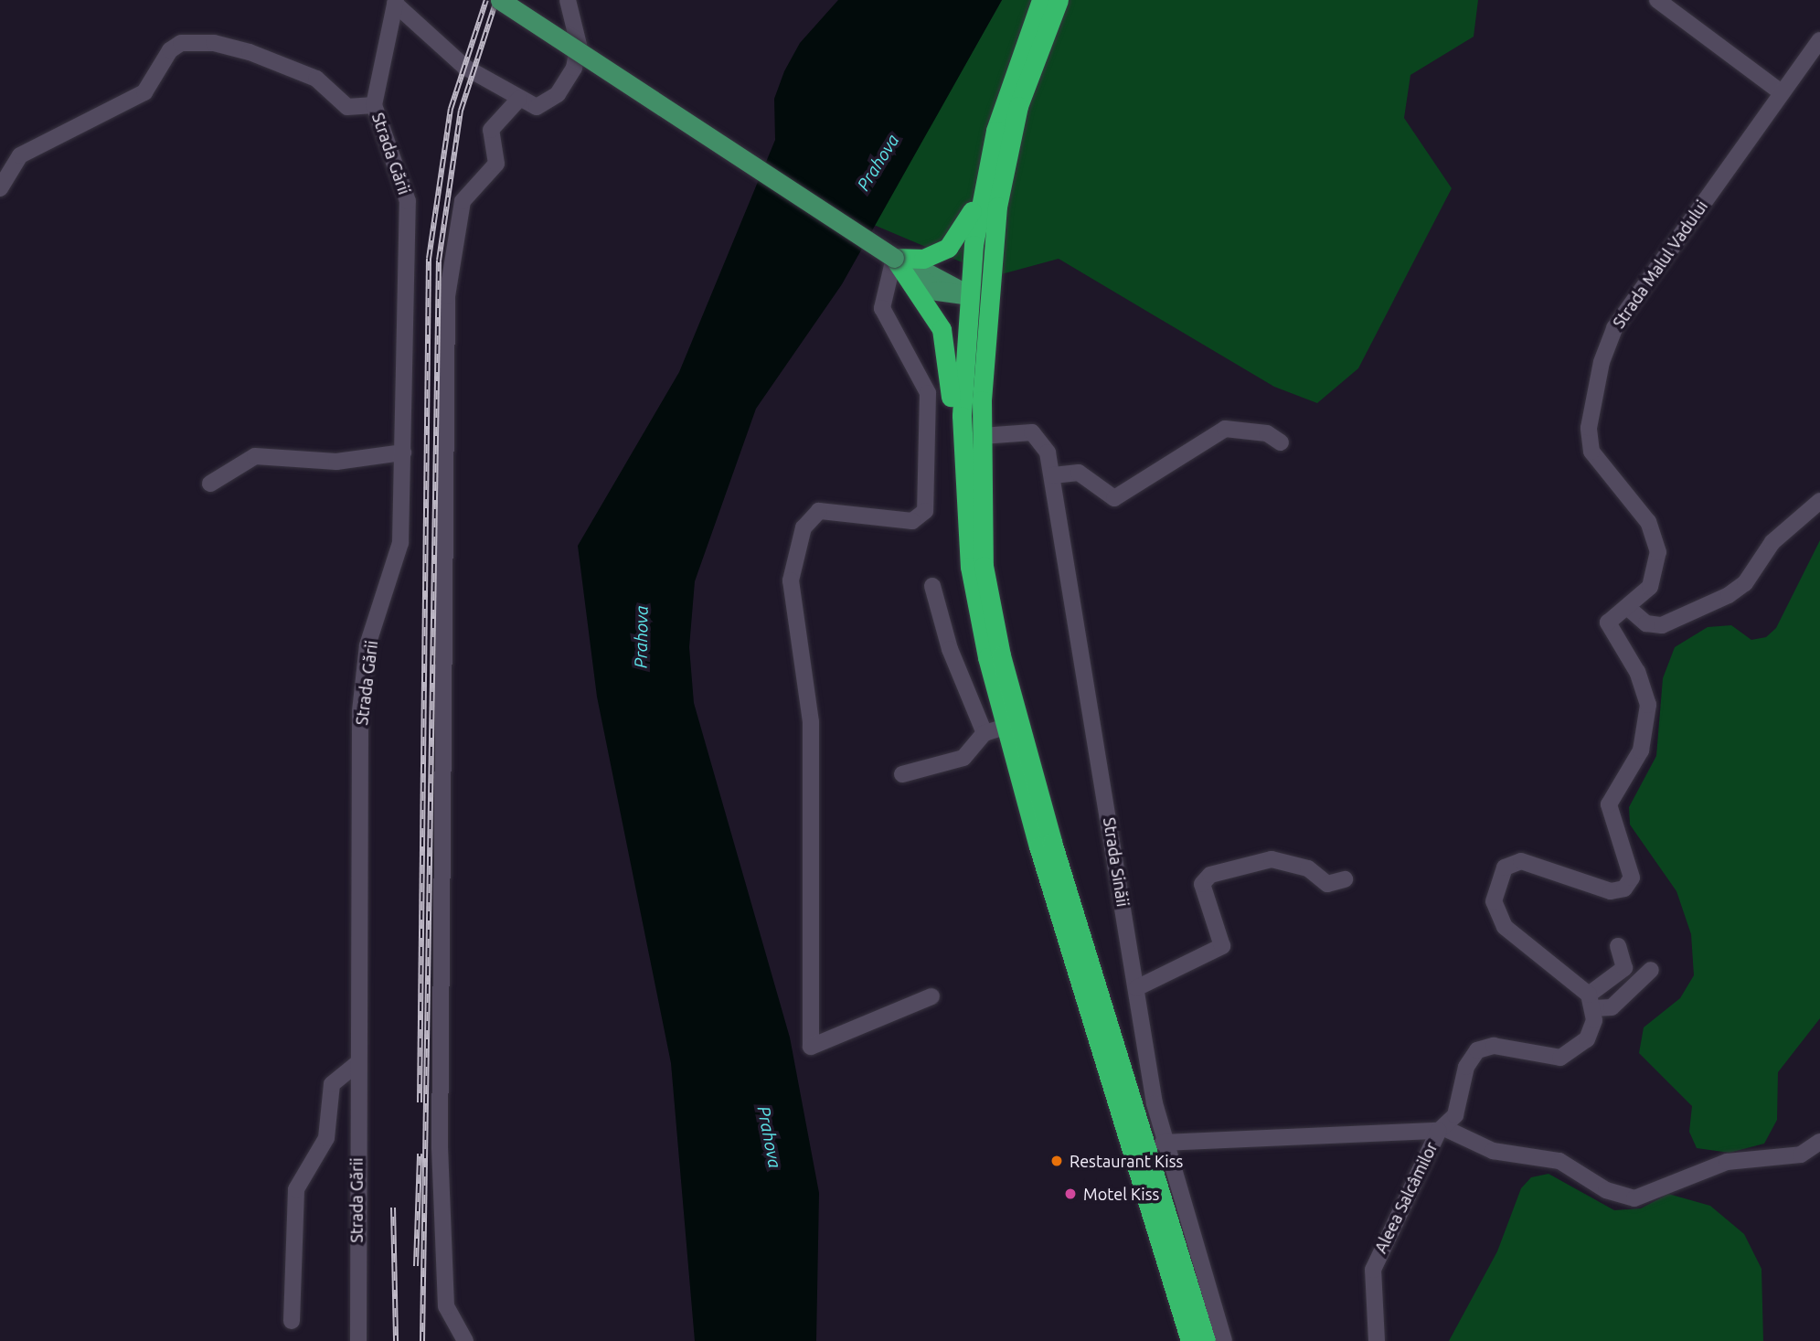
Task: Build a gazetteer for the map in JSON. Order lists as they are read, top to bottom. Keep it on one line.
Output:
{"streets":{"street":["Strada Gării","Strada Malul Vadului","Strada Sinăii","Aleea Salcâmilor"]},"water":["Prahova"],"places":["Restaurant Kiss","Motel Kiss"]}
